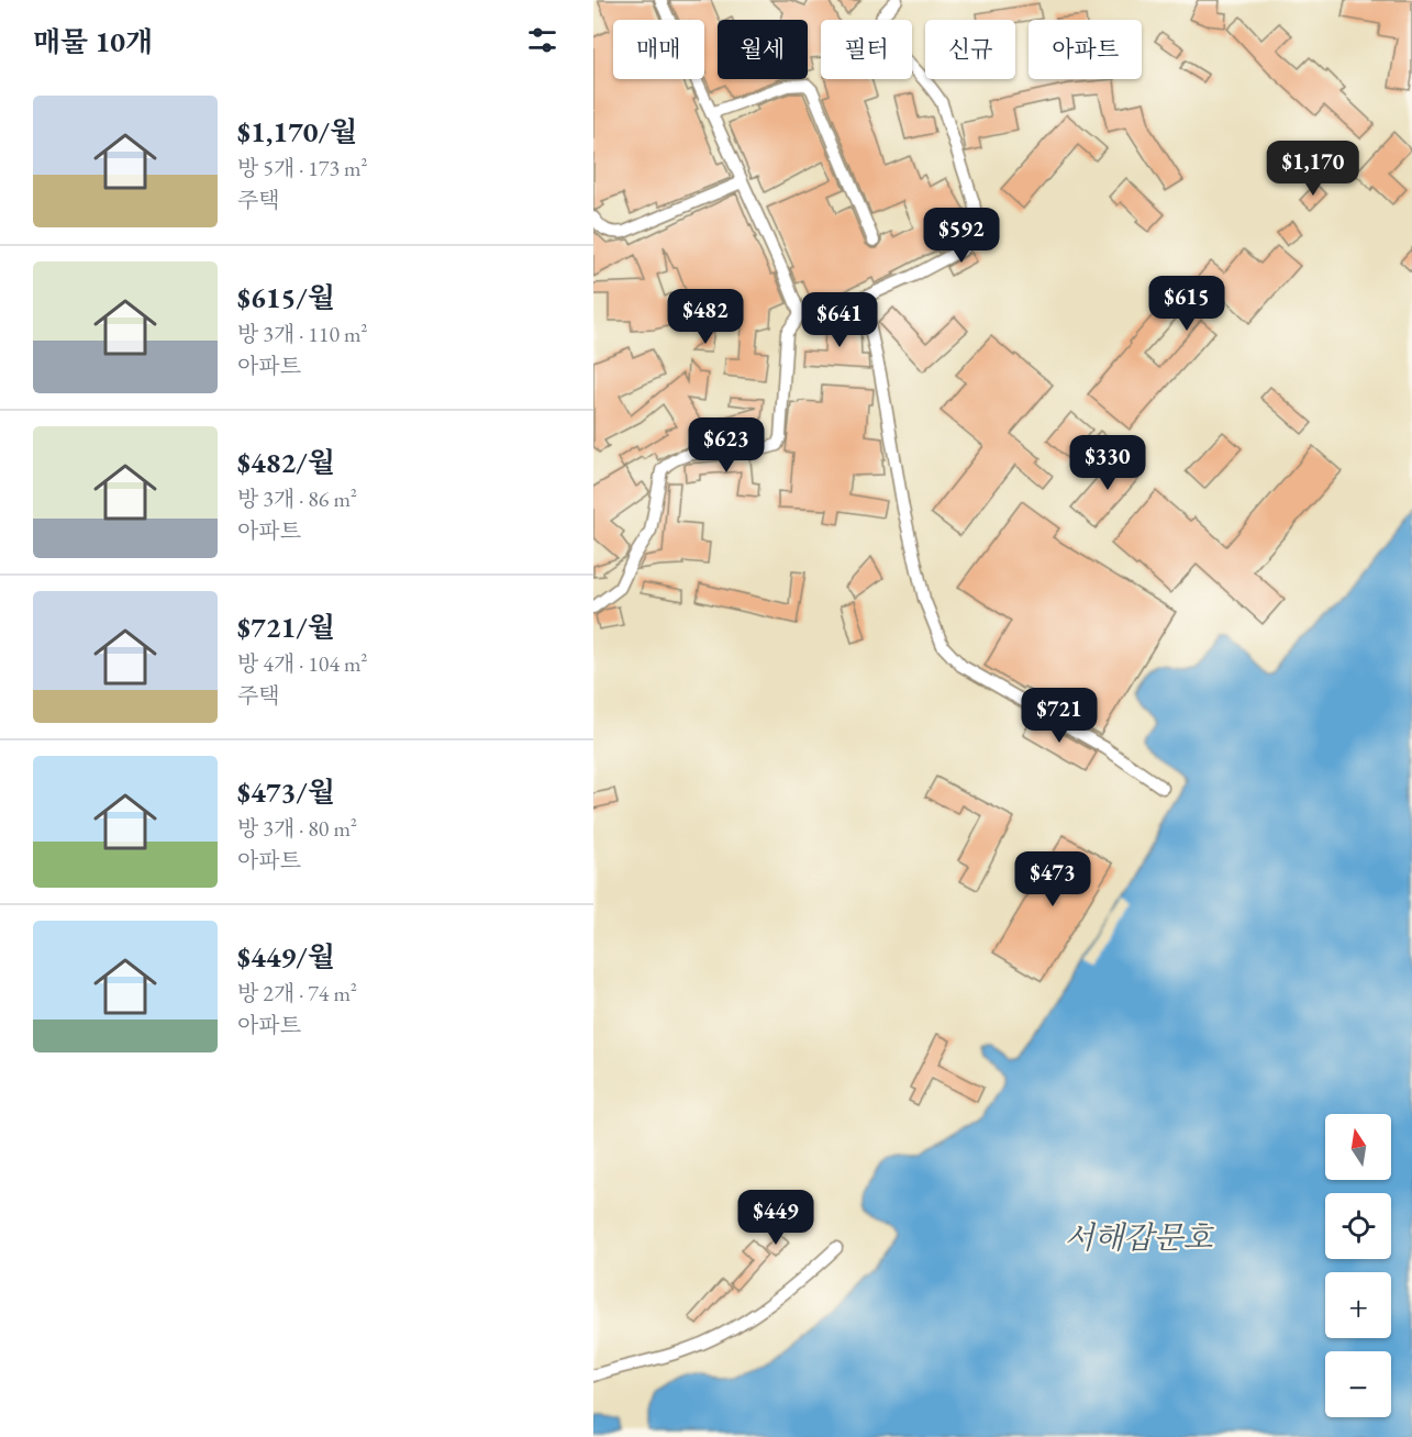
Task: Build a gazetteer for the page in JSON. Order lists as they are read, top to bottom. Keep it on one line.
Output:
{"water":["서해갑문호"],"north":"top","page":{"heading":"매물 10개","chip":["매매","월세","필터","신규","아파트"],"list":[{"name":"$1,170/월","note":"방 5개 · 173 m² · 주택"},{"name":"$615/월","note":"방 3개 · 110 m² · 아파트"},{"name":"$482/월","note":"방 3개 · 86 m² · 아파트"},{"name":"$721/월","note":"방 4개 · 104 m² · 주택"},{"name":"$473/월","note":"방 3개 · 80 m² · 아파트"},{"name":"$449/월","note":"방 2개 · 74 m² · 아파트"}],"price":["$1,170","$592","$615","$482","$641","$623","$330","$721","$473","$449"],"map_buttons":["+","−"]}}
